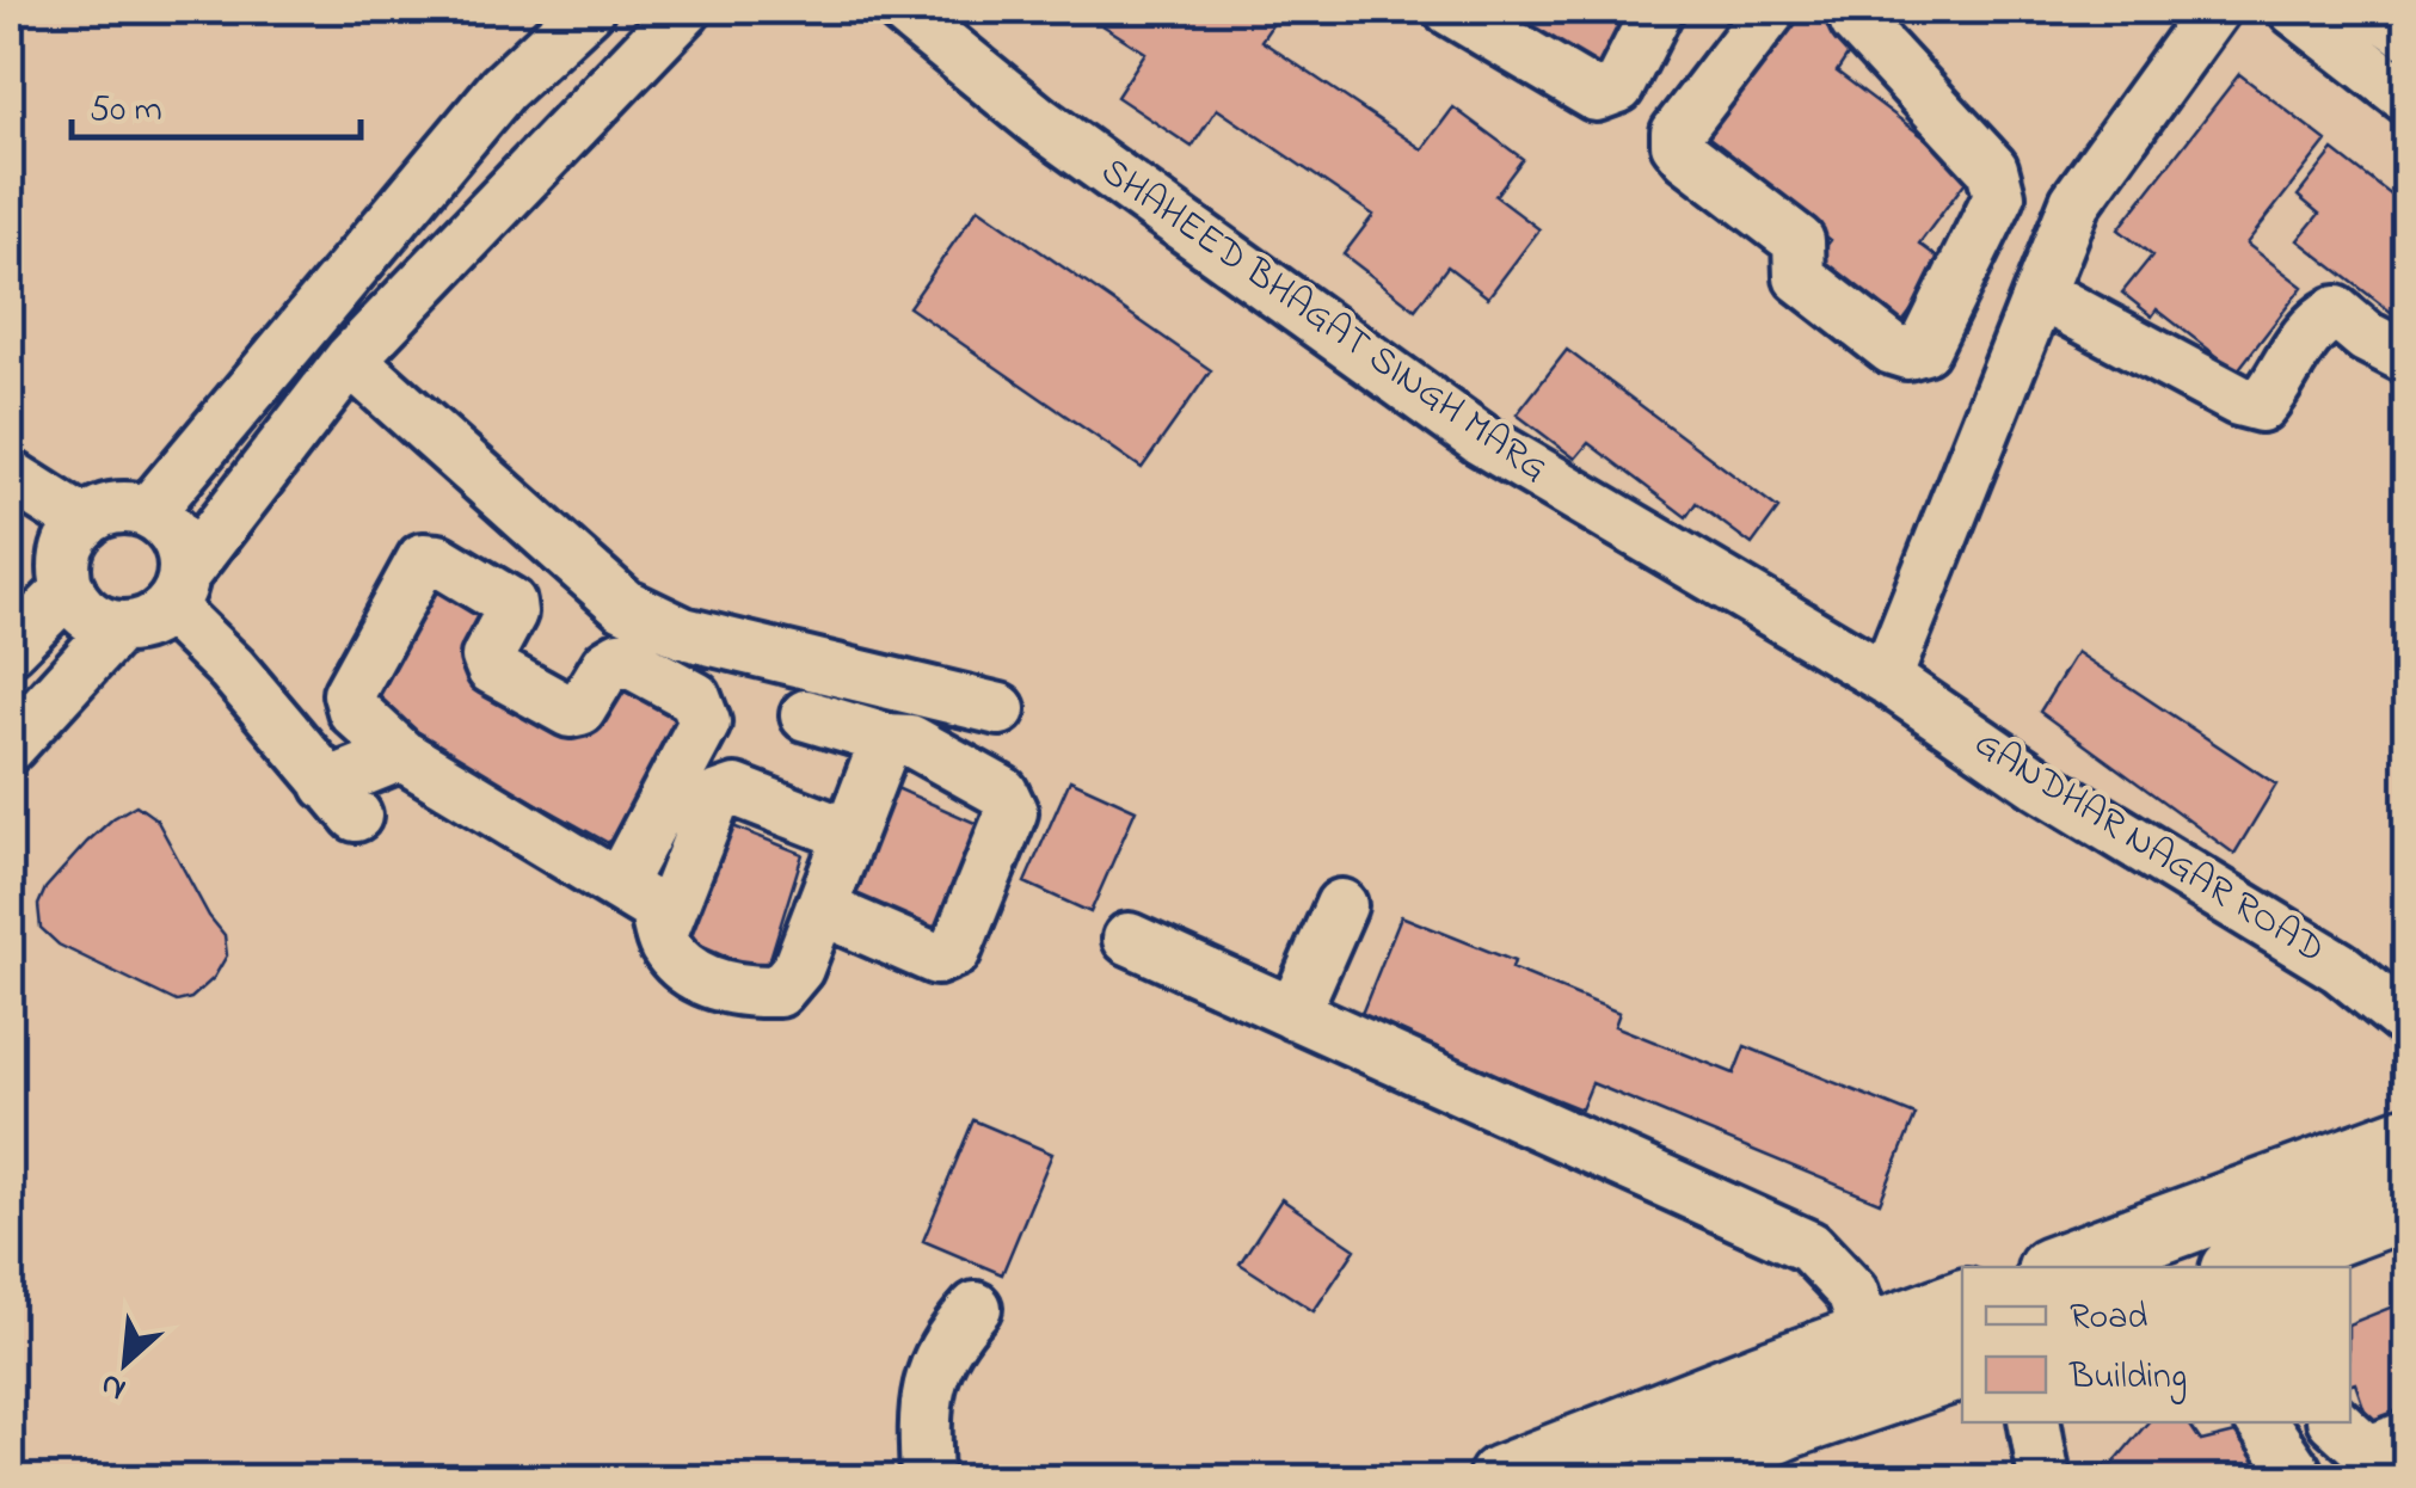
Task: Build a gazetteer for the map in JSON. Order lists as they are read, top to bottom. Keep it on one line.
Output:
{"streets":{"street":["SHAHEED BHAGAT SINGH MARG","GANDHAR NAGAR ROAD"]},"crossings":[["SHAHEED BHAGAT SINGH MARG","GANDHAR NAGAR ROAD"]],"legend":["Road","Building"],"scale_bar":"50 m","north":"bottom left"}
